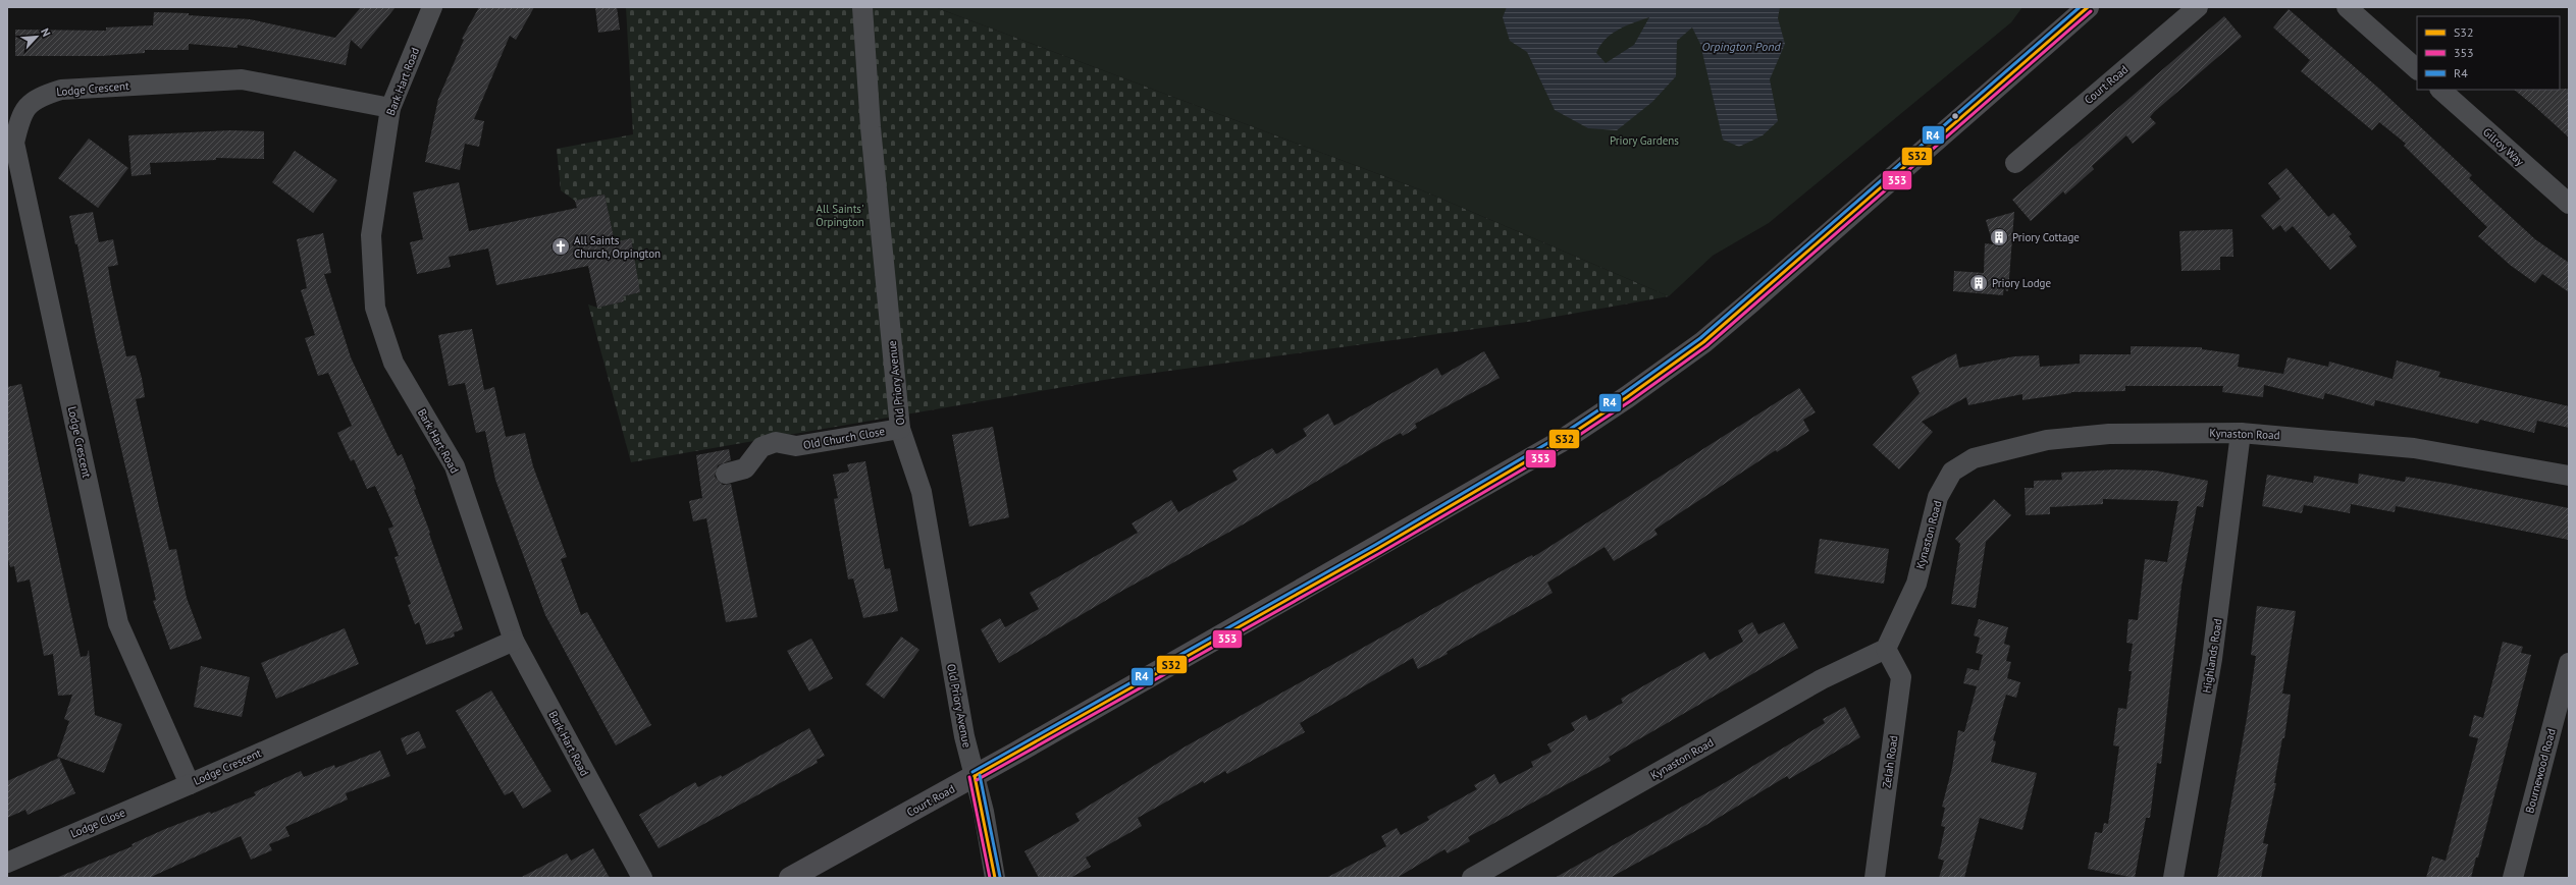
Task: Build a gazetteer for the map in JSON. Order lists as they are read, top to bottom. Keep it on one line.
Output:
{"streets":{"main road":["Court Road"],"street":["Bark Hart Road","Lodge Crescent","Gilroy Way","Old Priory Avenue","Kynaston Road","Old Church Close","Highlands Road","Zelah Road","Bournewood Road","Lodge Close"]},"crossings":[["Bark Hart Road","Lodge Crescent"],["Court Road","Old Priory Avenue"],["Lodge Crescent","Lodge Close"],["Old Priory Avenue","Old Church Close"],["Kynaston Road","Highlands Road"],["Kynaston Road","Zelah Road"]],"water":["Orpington Pond"],"parks":["Priory Gardens","All Saints' Orpington"],"places":{"building":["Priory Cottage","Priory Lodge"],"church":["All Saints Church, Orpington"]},"lines":["transit line S32","transit line R4","transit line 353"],"legend":["S32","353","R4"],"north":"top right"}
